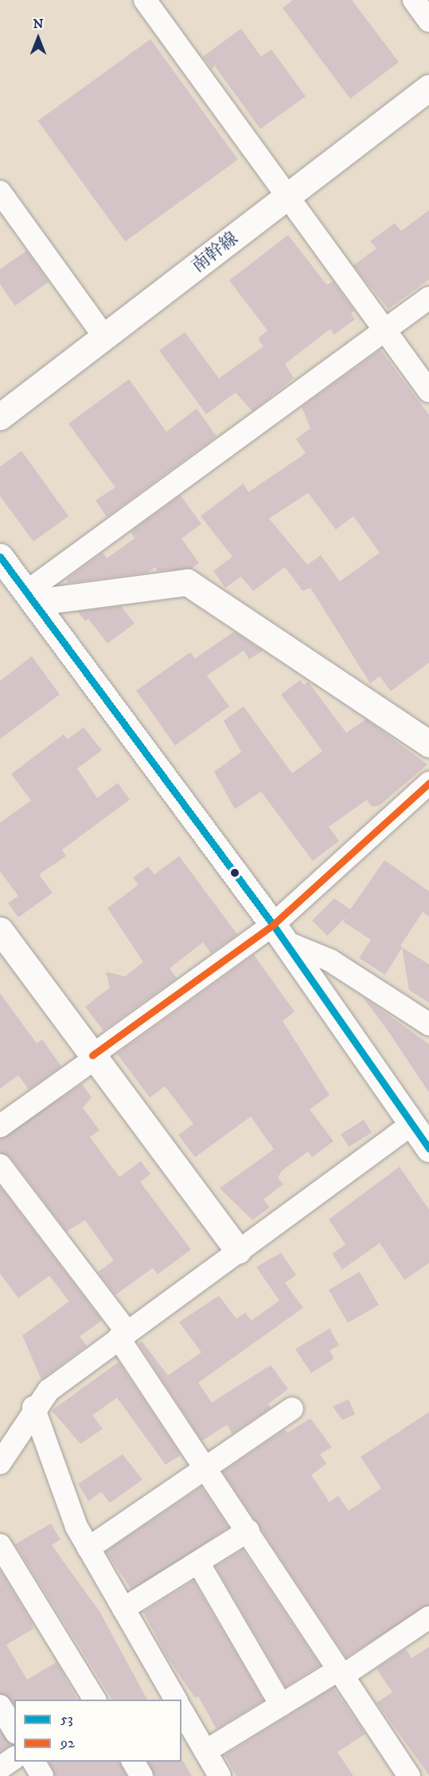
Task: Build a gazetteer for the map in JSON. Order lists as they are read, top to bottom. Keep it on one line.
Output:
{"streets":{"main road":["南幹線"]},"lines":["transit line 53","transit line 92"],"legend":["53","92"],"north":"top"}
